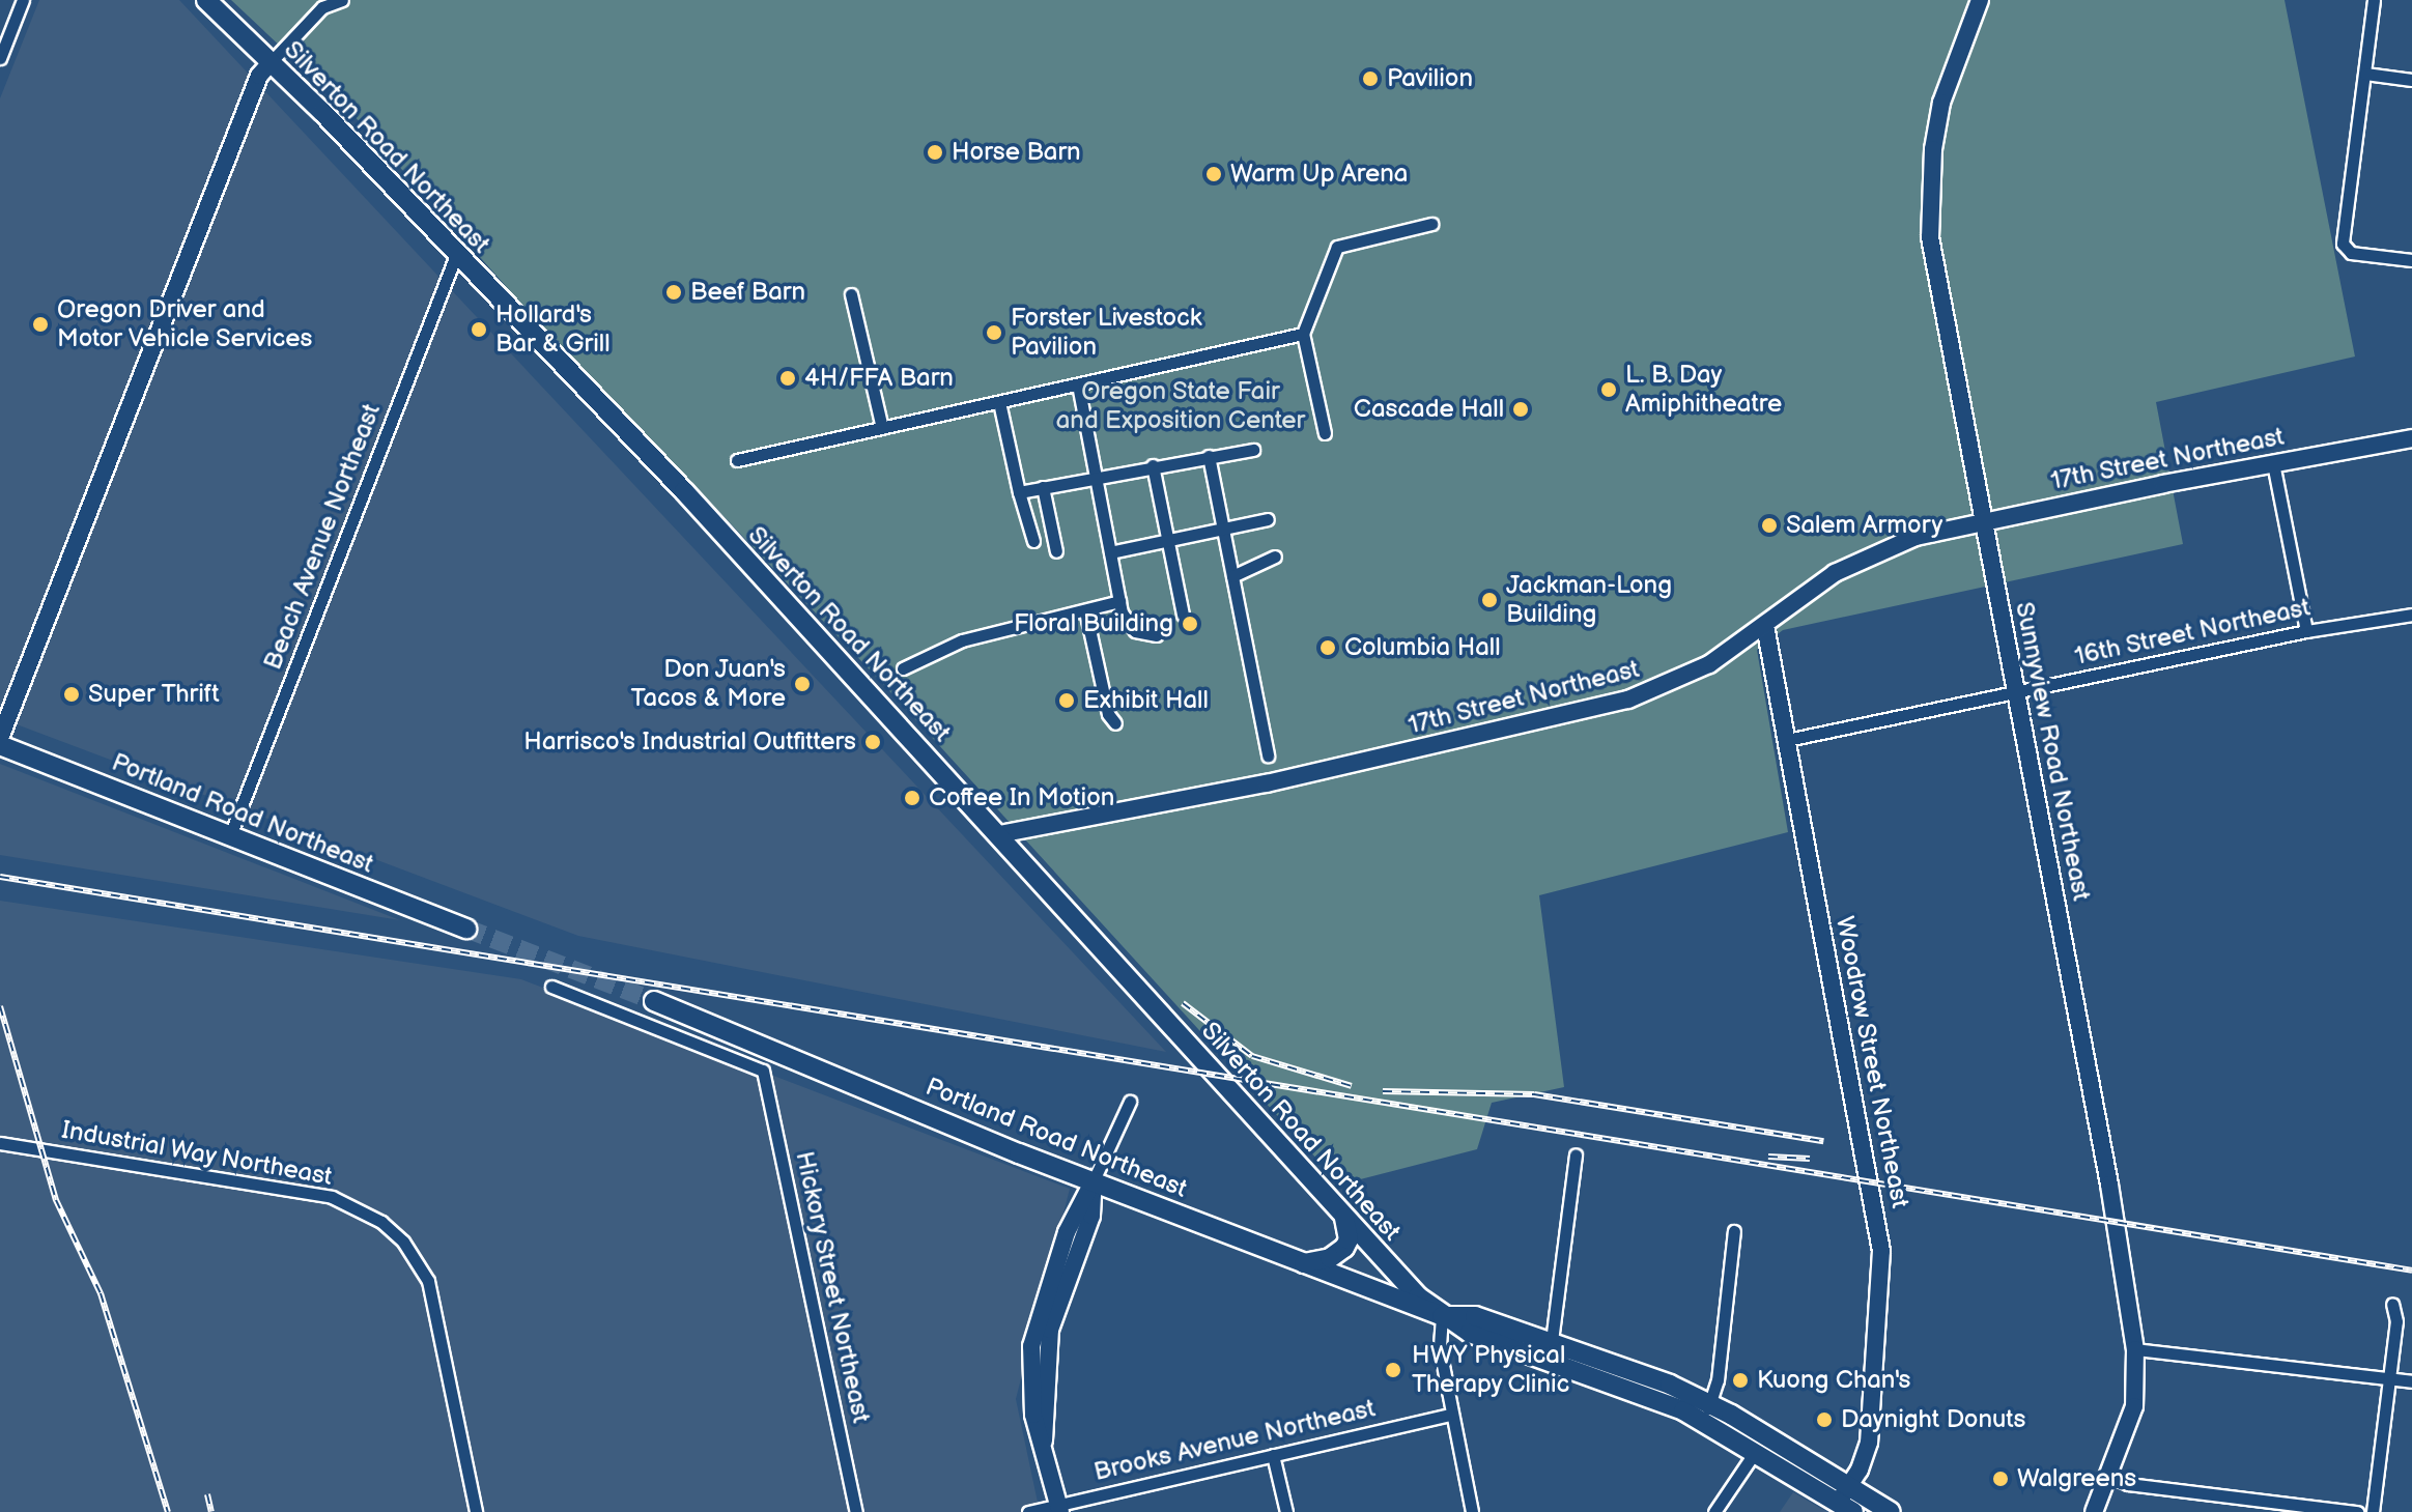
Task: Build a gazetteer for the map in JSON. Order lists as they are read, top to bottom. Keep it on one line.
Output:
{"streets":{"main road":["Silverton Road Northeast","17th Street Northeast","Sunnyview Road Northeast","Portland Road Northeast","Woodrow Street Northeast"],"street":["Beach Avenue Northeast","16th Street Northeast","Industrial Way Northeast","Hickory Street Northeast","Brooks Avenue Northeast"]},"crossings":[["Silverton Road Northeast","17th Street Northeast"],["Silverton Road Northeast","Beach Avenue Northeast"],["Silverton Road Northeast","Portland Road Northeast"],["17th Street Northeast","Sunnyview Road Northeast"],["17th Street Northeast","Woodrow Street Northeast"],["Beach Avenue Northeast","Portland Road Northeast"],["16th Street Northeast","Sunnyview Road Northeast"],["16th Street Northeast","Woodrow Street Northeast"]],"parks":["Oregon State Fair and Exposition Center"],"places":["Pavilion","Horse Barn","Warm Up Arena","Beef Barn","Oregon Driver and Motor Vehicle Services","Hollard's Bar & Grill","Forster Livestock Pavilion","4H/FFA Barn","L. B. Day Amiphitheatre","Cascade Hall","Salem Armory","Jackman-Long Building","Floral Building","Columbia Hall","Don Juan's Tacos & More","Super Thrift","Exhibit Hall","Harrisco's Industrial Outfitters","Coffee In Motion","HWY Physical Therapy Clinic","Kuong Chan's","Daynight Donuts","Walgreens"]}
